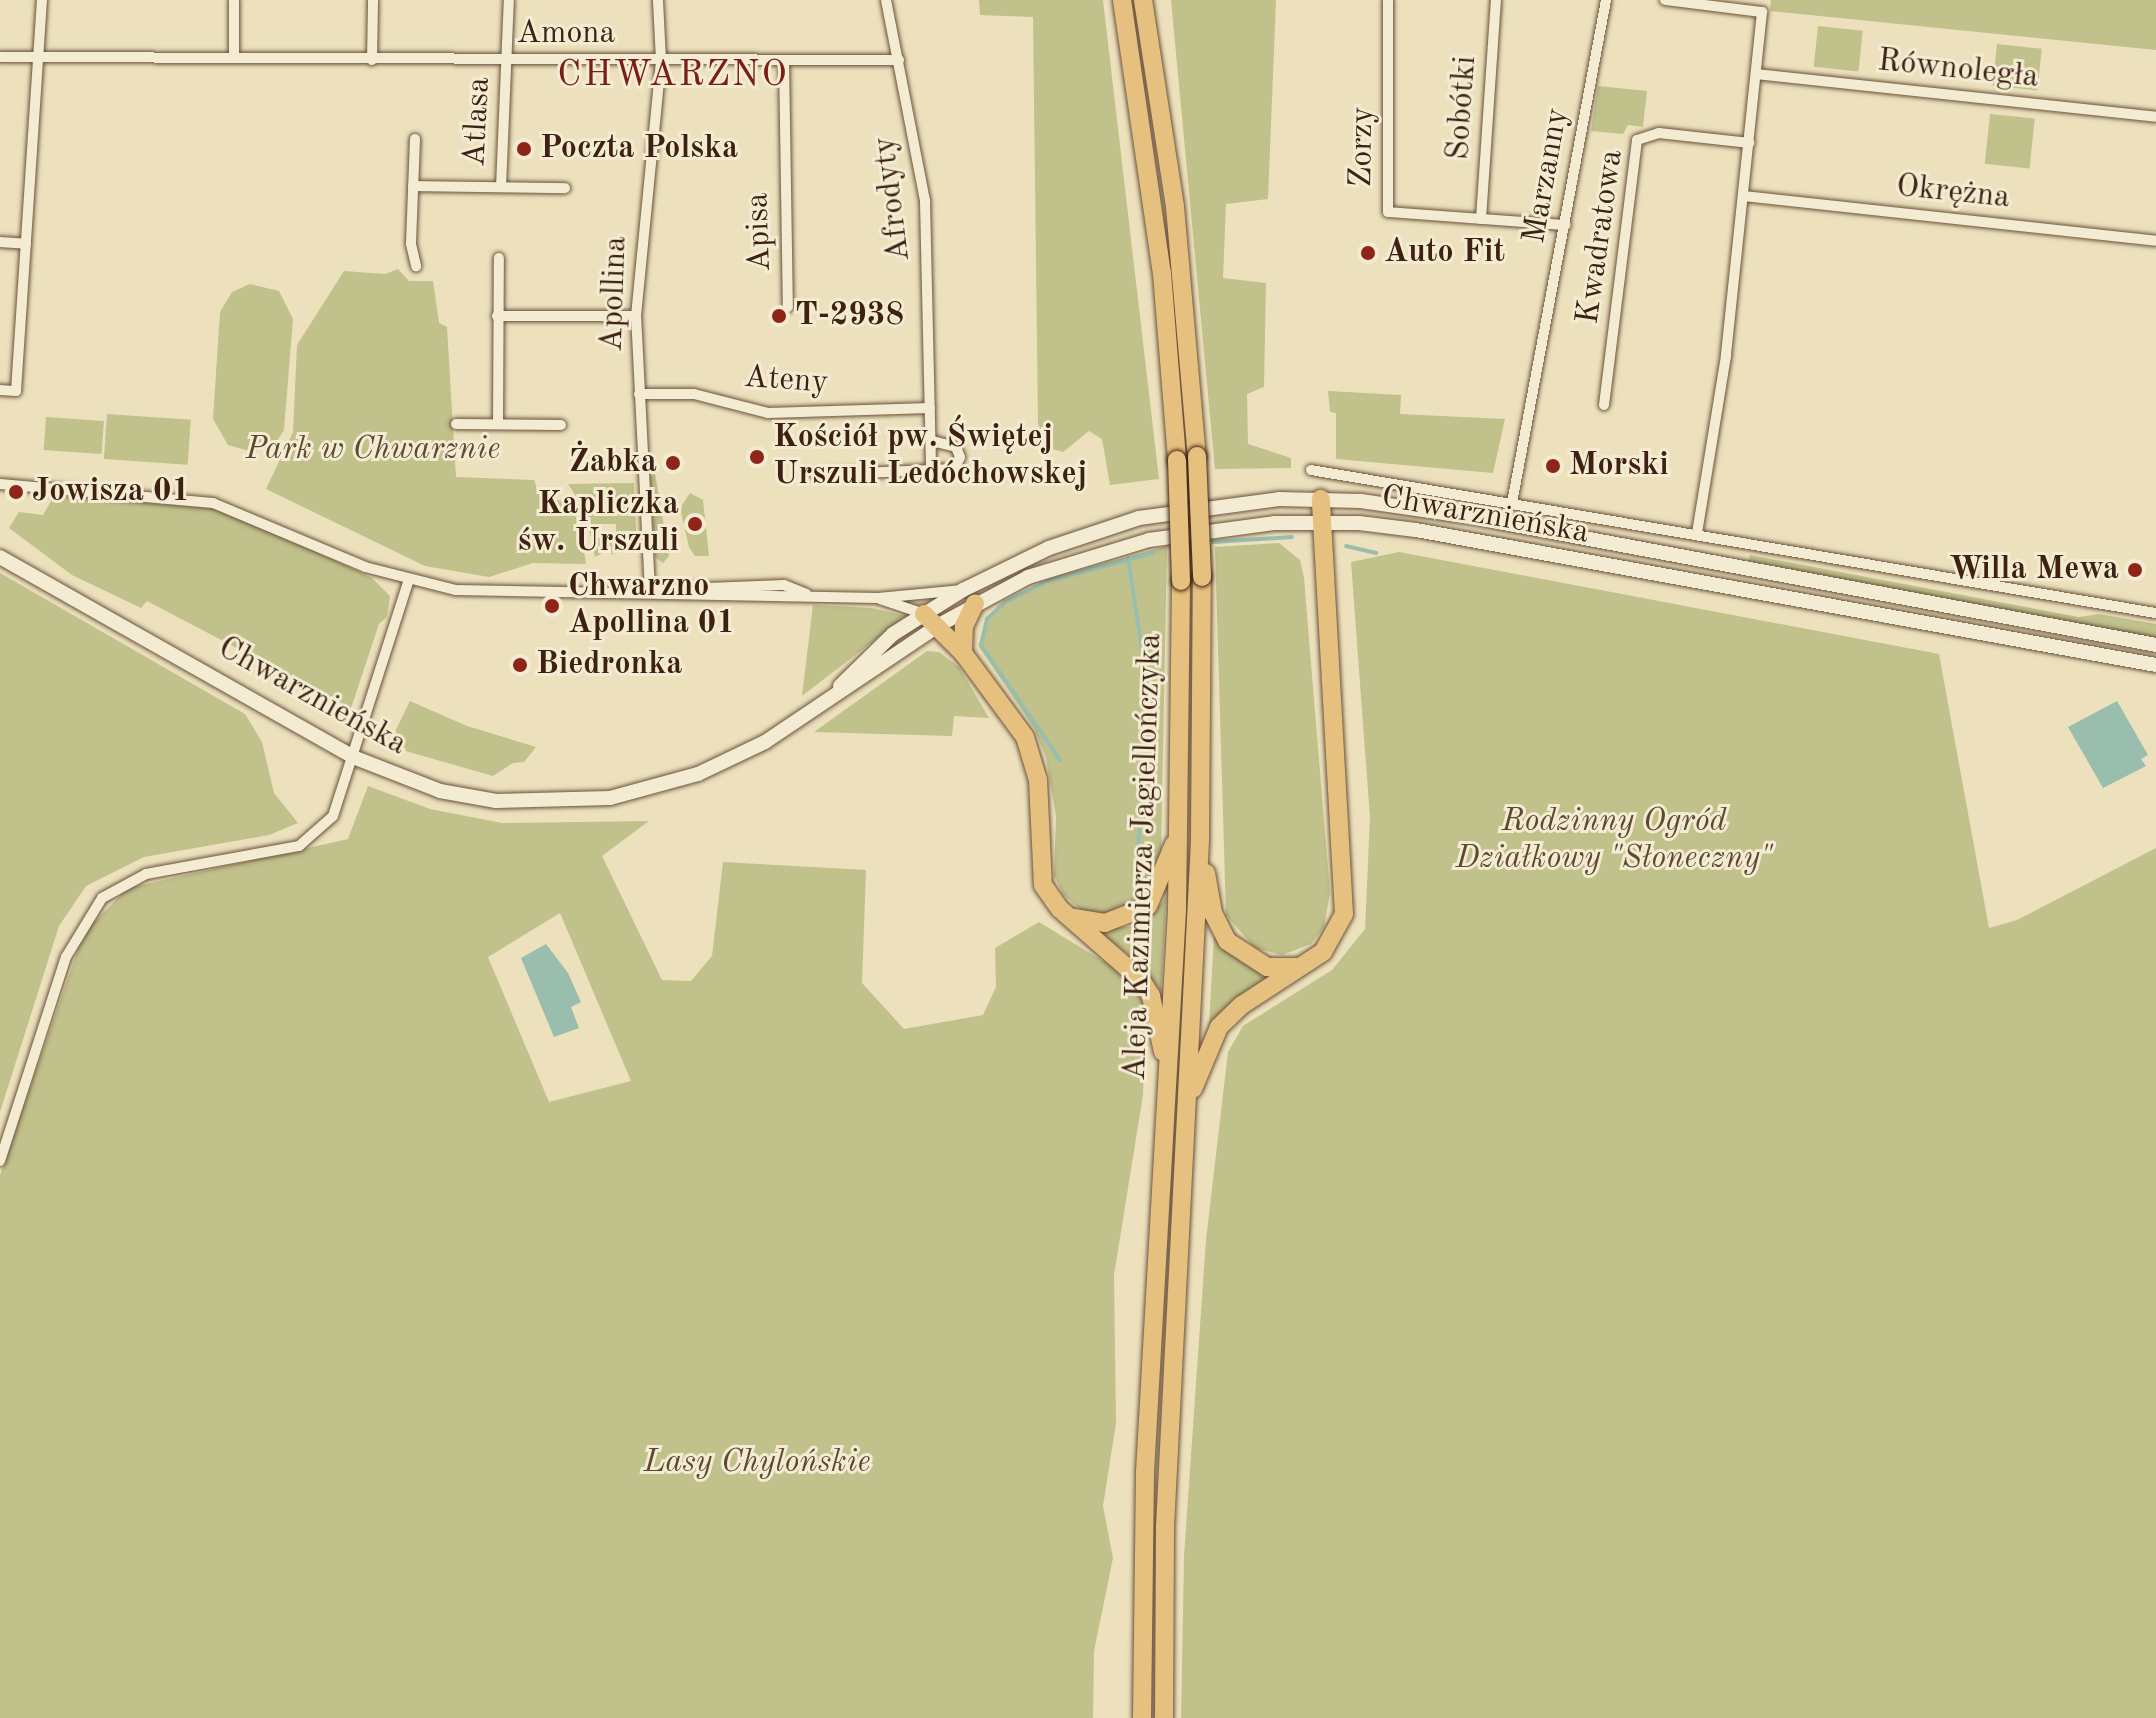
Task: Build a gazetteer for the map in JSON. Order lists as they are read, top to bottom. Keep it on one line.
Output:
{"streets":{"highway":["Aleja Kazimierza Jagiellończyka"],"main road":["Chwarznieńska"],"street":["Amona","Równoległa","Sobótki","Atlasa","Zorzy","Marzanny","Okrężna","Afrodyty","Apisa","Kwadratowa","Apollina","Ateny"]},"crossings":[["Amona","Atlasa"],["Amona","Afrodyty"],["Amona","Apisa"],["Amona","Apollina"],["Sobótki","Zorzy"],["Zorzy","Marzanny"],["Marzanny","Chwarznieńska"],["Afrodyty","Ateny"],["Apollina","Ateny"],["Apollina","Chwarznieńska"]],"districts":["CHWARZNO"],"parks":["Park w Chwarznie","Rodzinny Ogród Działkowy \"Słoneczny\"","Lasy Chylońskie"],"places":["Poczta Polska","Auto Fit","T-2938","Kościół pw. Świętej Urszuli Ledóchowskej","Żabka","Morski","Jowisza 01","Kapliczka św. Urszuli","Willa Mewa","Chwarzno Apollina 01","Biedronka"]}
